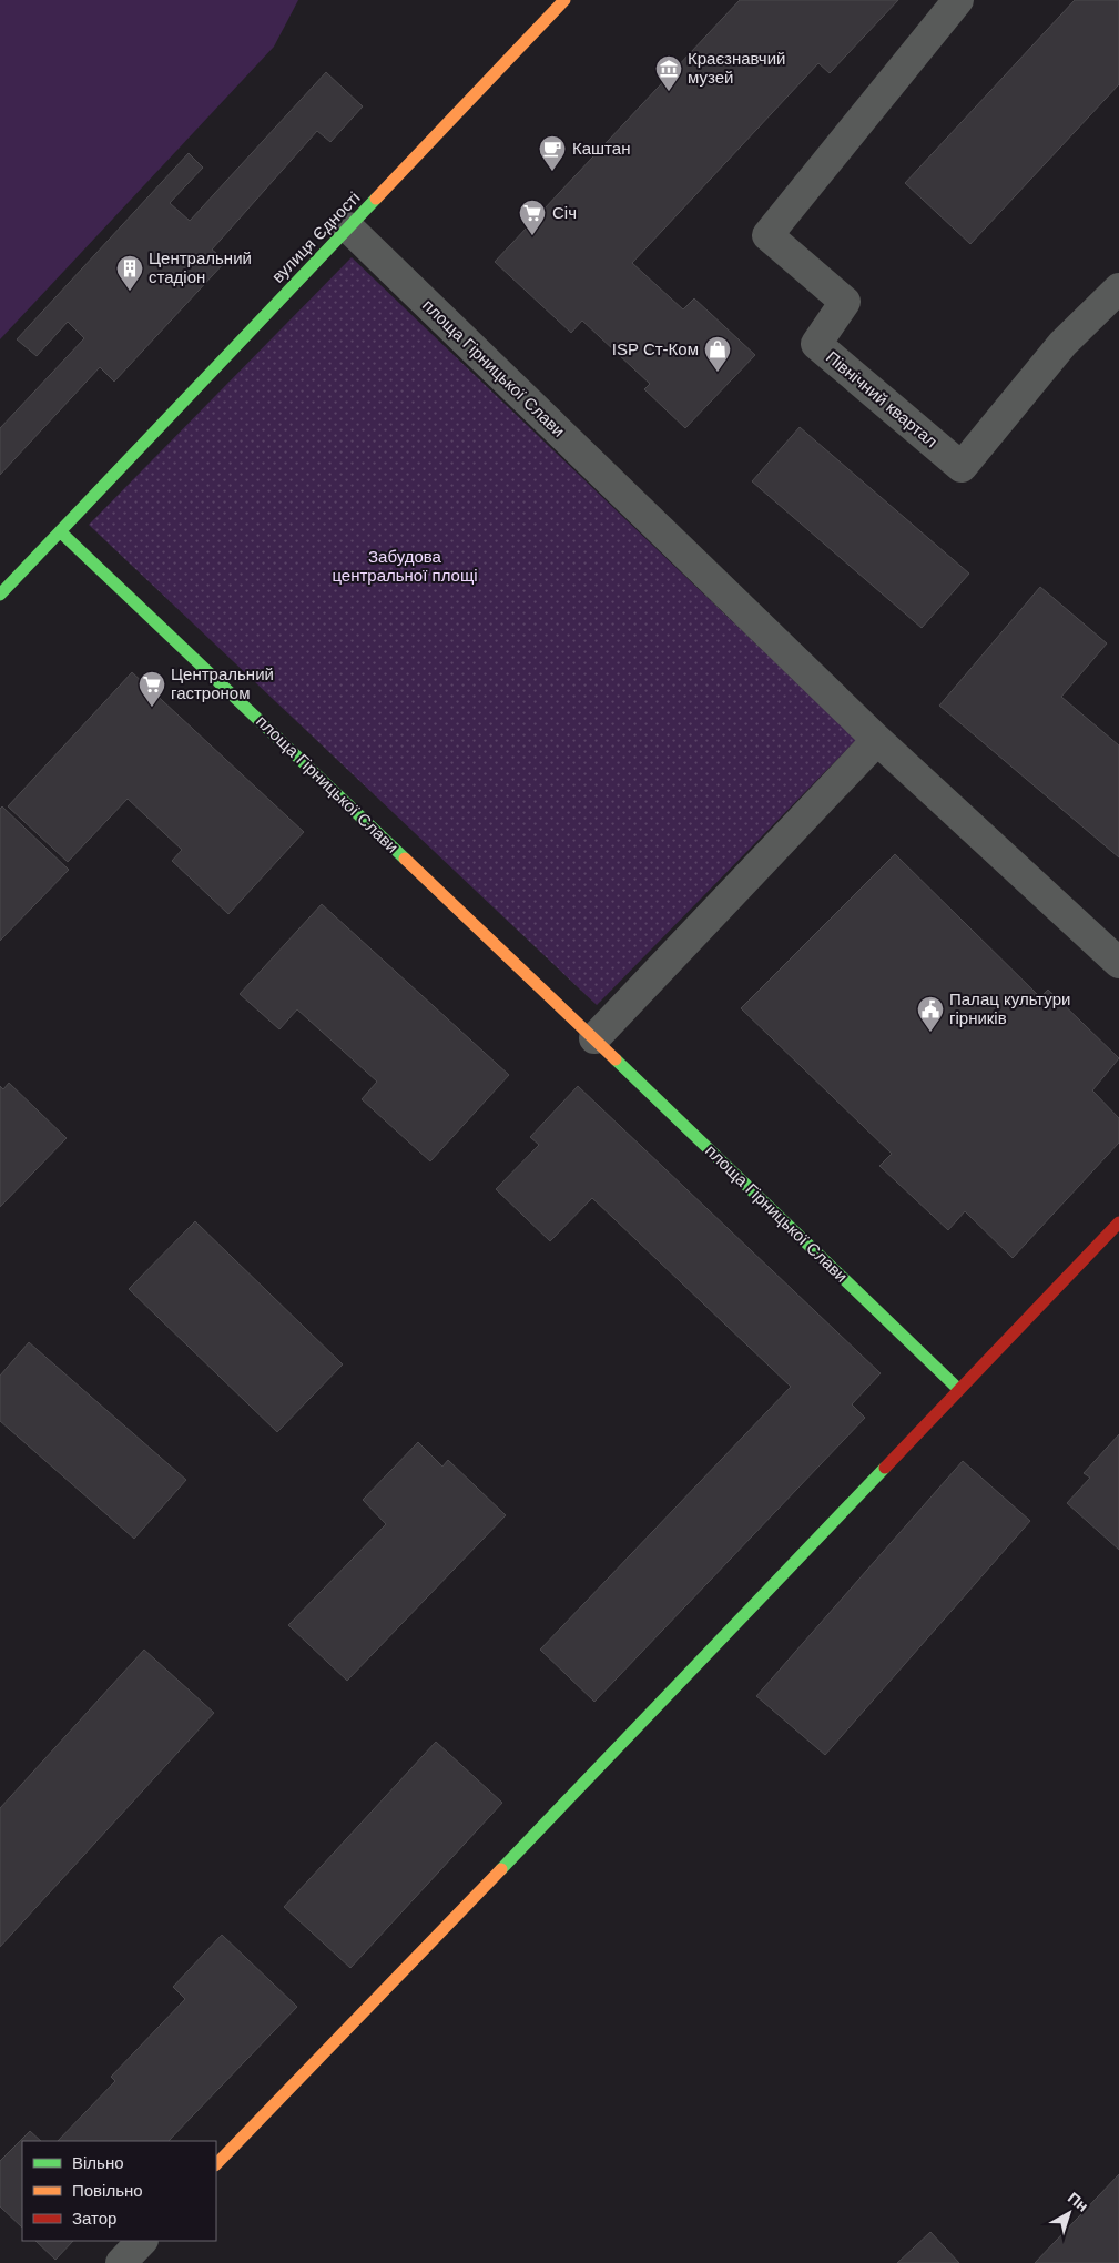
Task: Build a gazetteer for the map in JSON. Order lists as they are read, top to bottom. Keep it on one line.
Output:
{"streets":{"street":["вулиця Єдності","площа Гірницької Слави","Північний квартал"]},"crossings":[["вулиця Єдності","площа Гірницької Слави"]],"parks":["Забудова центральної площі"],"places":{"museum":["Краєзнавчий музей"],"cafe":["Каштан"],"supermarket":["Січ","Центральний гастроном"],"building":["Центральний стадіон"],"shop":["ISP Ст-Ком"],"public building":["Палац культури гірників"]},"legend":["Вільно","Повільно","Затор"],"north":"top right"}
